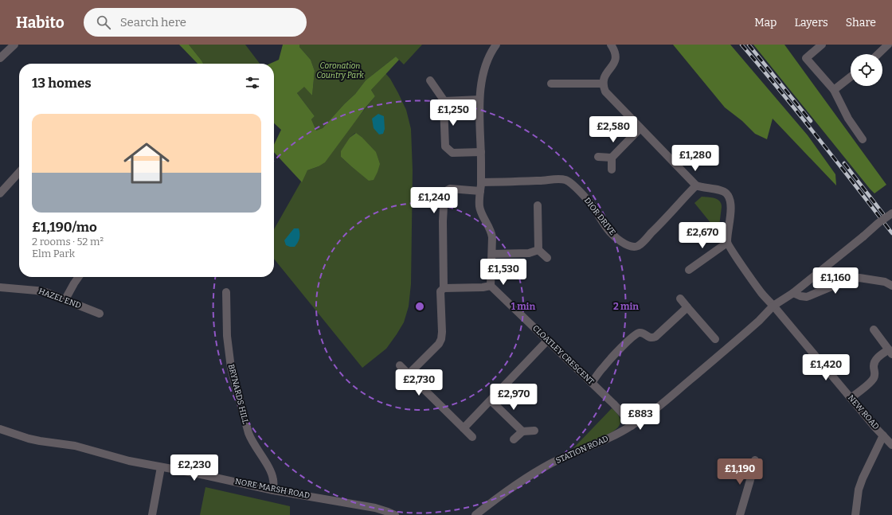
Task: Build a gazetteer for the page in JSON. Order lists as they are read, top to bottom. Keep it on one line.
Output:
{"streets":{"street":["DIOR DRIVE","HAZEL END","CLOATLEY CRESCENT","BRYNARDS HILL","NEW ROAD","STATION ROAD","NORE MARSH ROAD"]},"crossings":[["CLOATLEY CRESCENT","STATION ROAD"],["BRYNARDS HILL","NORE MARSH ROAD"],["NEW ROAD","STATION ROAD"]],"parks":["Coronation Country Park"],"page":{"header":"Habito","search":"Search here","nav":["Map","Layers","Share"],"heading":"13 homes","price":["£1,250","£2,580","£1,280","£1,240","£2,670","£1,530","£1,160","£1,420","£2,730","£2,970","£883","£2,230","£1,190"],"list":[{"name":"£1,190/mo","note":"2 rooms · 52 m² · Elm Park"}]},"rings":["1 min","2 min"]}
